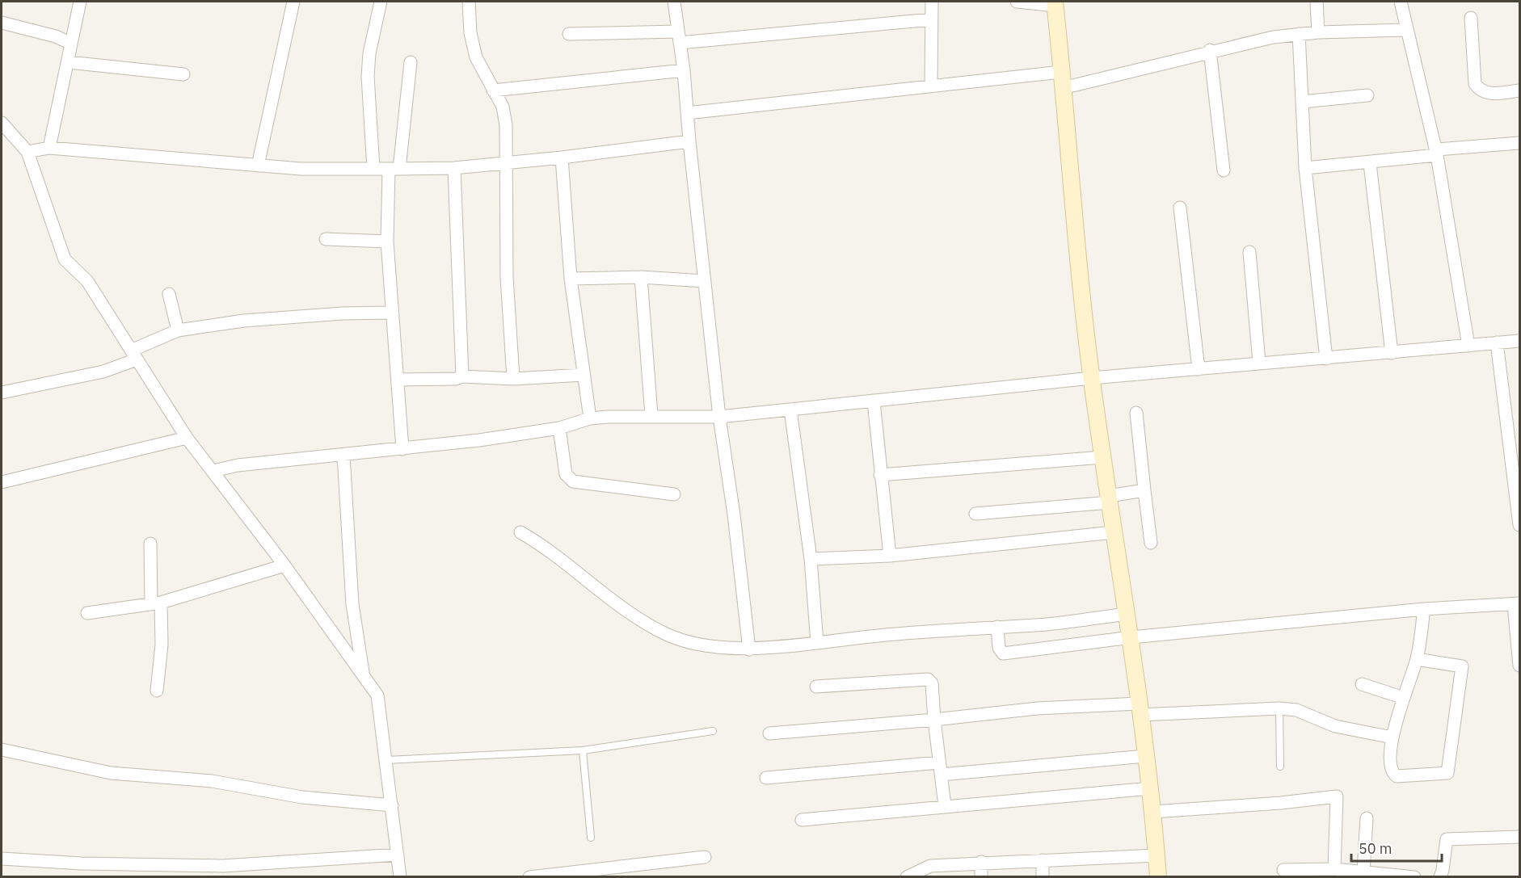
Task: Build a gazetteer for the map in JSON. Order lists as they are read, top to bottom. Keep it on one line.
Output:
{"scale_bar":"50 m"}
